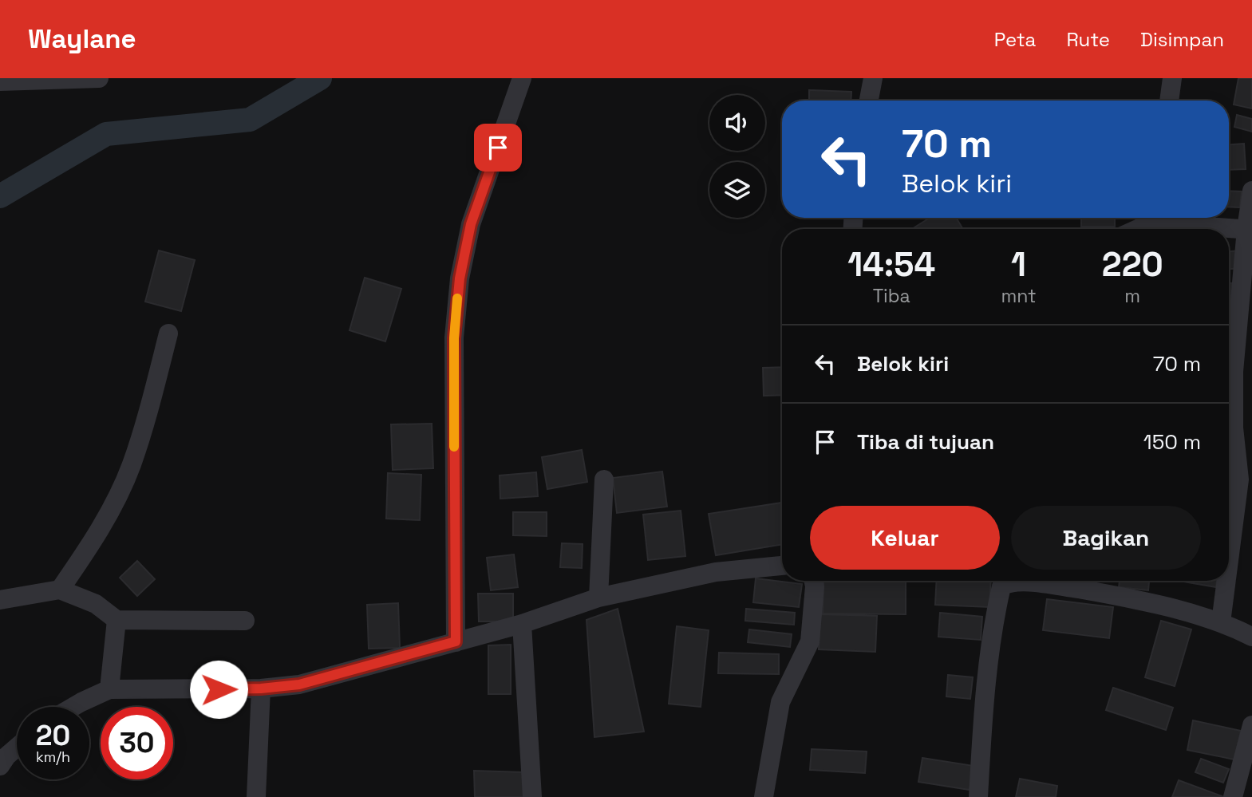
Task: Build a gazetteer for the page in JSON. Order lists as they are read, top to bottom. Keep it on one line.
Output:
{"page":{"header":"Waylane","nav":["Peta","Rute","Disimpan"],"turn":["70 m","Belok kiri"],"eta":["14:54","Tiba","1","mnt","220","m"],"list":[{"name":"Belok kiri","value":"70 m"},{"name":"Tiba di tujuan","value":"150 m"}],"buttons":["Keluar","Bagikan"],"speed":"20 km/h","limit":"30"}}
